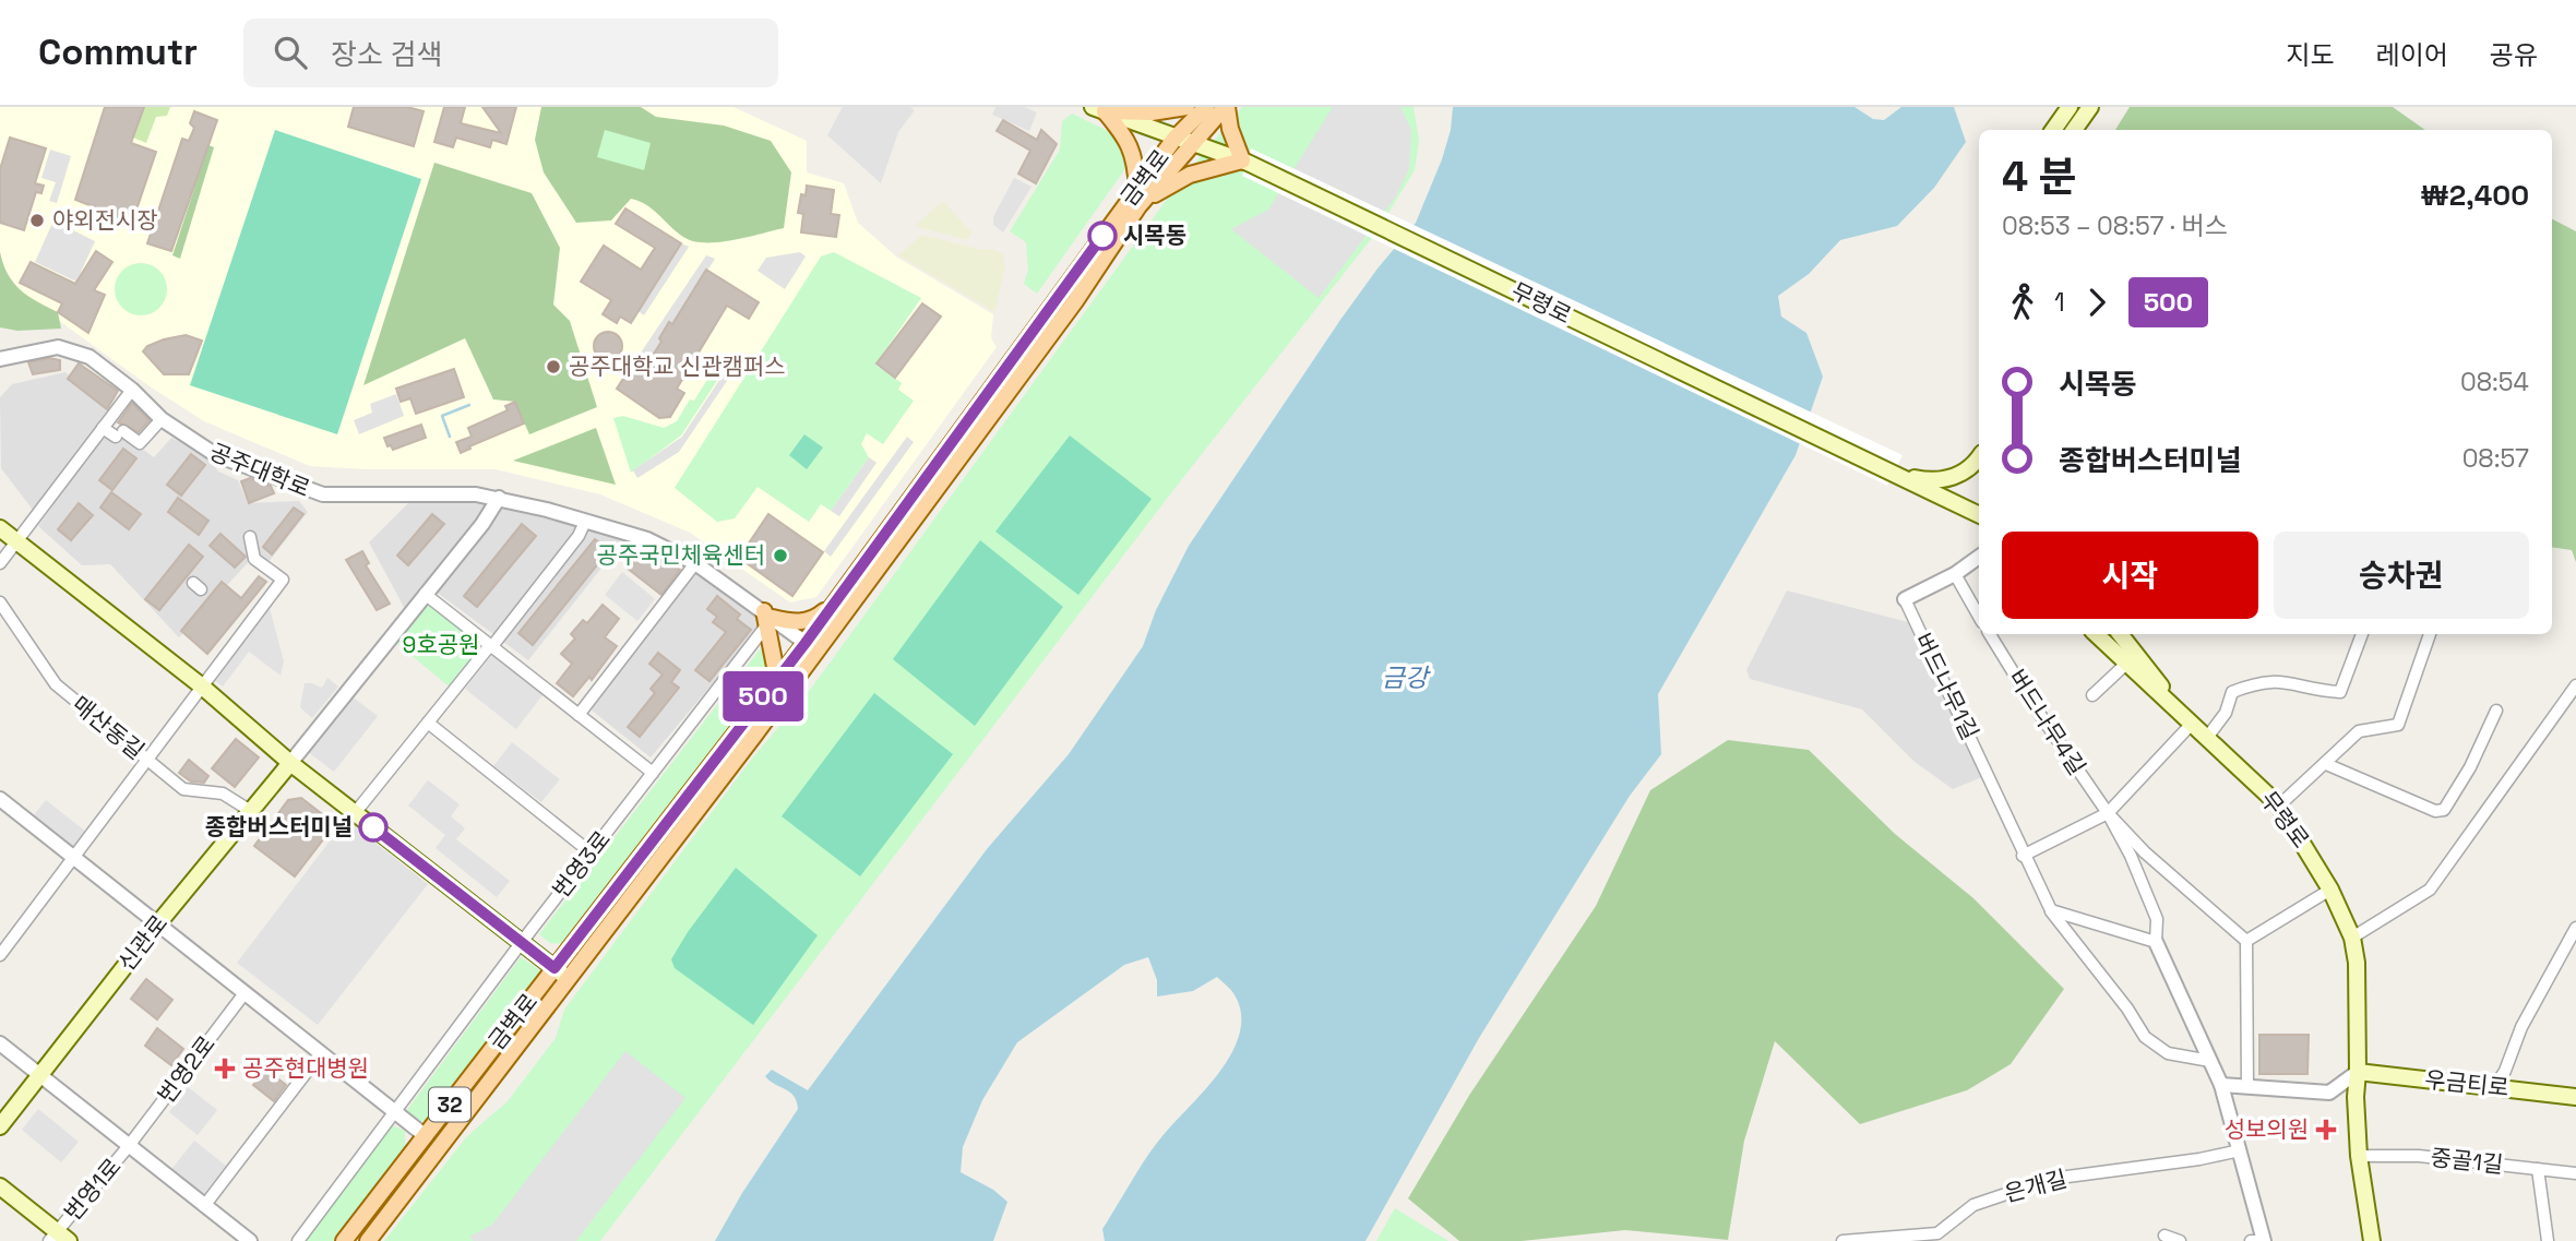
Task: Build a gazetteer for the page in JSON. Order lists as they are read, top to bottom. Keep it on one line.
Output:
{"streets":{"main road":["금벽로","무령로","신관로","우금티로","32","번영1로"],"street":["공주대학로","버드나무1길","버드나무4길","매산동길","번영3로","번영2로","중골1길","은개길"]},"crossings":[["금벽로","무령로"],["금벽로","공주대학로"],["무령로","우금티로"],["무령로","중골1길"],["공주대학로","번영3로"],["매산동길","신관로"],["번영2로","번영1로"]],"water":["금강"],"parks":["9호공원"],"places":{"other":["야외전시장","시목동","공주대학교 신관캠퍼스","공주국민체육센터","종합버스터미널"],"health":["공주현대병원","성보의원"]},"lines":["bus line 500"],"page":{"header":"Commutr","search":"장소 검색","nav":["지도","레이어","공유"],"on_map":"500","heading":["4 분","08:53 – 08:57 · 버스","₩2,400"],"legs":["1","500"],"list":[{"name":"시목동","value":"08:54"},{"name":"종합버스터미널","value":"08:57"}],"buttons":["시작","승차권"]}}
